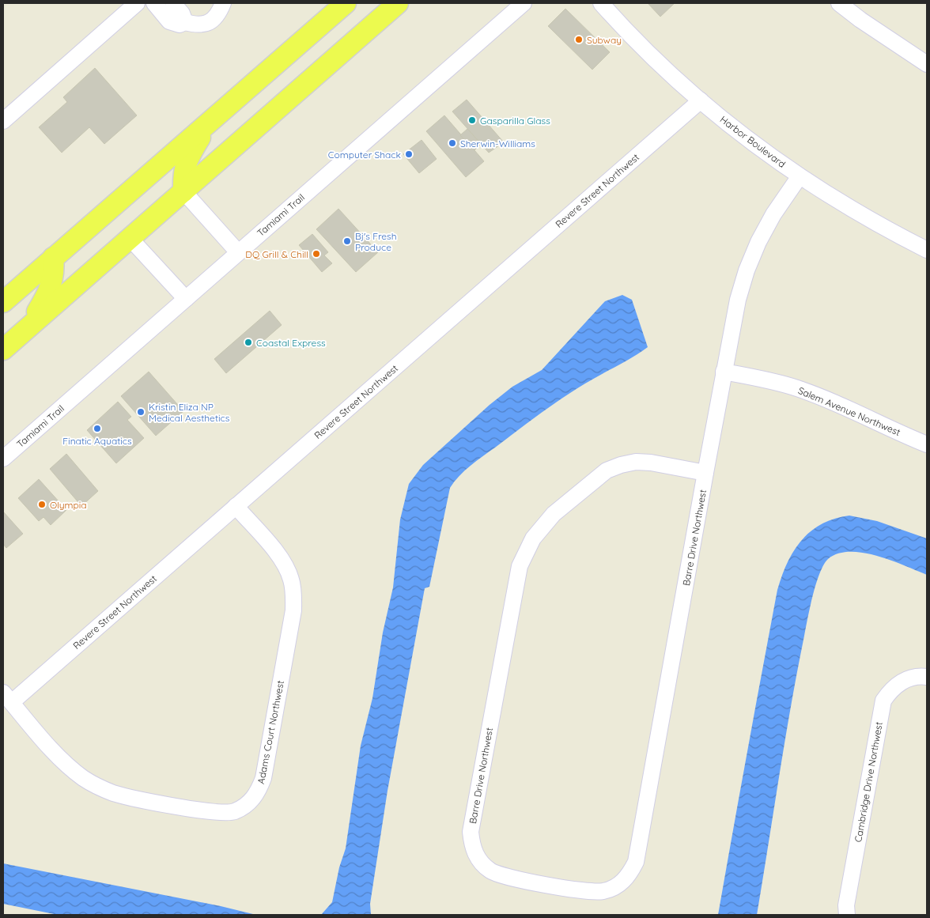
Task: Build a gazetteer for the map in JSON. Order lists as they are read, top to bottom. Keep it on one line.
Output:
{"streets":{"street":["Harbor Boulevard","Revere Street Northwest","Tamiami Trail","Salem Avenue Northwest","Barre Drive Northwest","Adams Court Northwest","Cambridge Drive Northwest"]},"crossings":[["Harbor Boulevard","Revere Street Northwest"],["Harbor Boulevard","Barre Drive Northwest"],["Revere Street Northwest","Adams Court Northwest"],["Salem Avenue Northwest","Barre Drive Northwest"]],"places":["Subway","Gasparilla Glass","Sherwin-Williams","Computer Shack","Bj's Fresh Produce","DQ Grill & Chill","Coastal Express","Kristin Eliza NP Medical Aesthetics","Finatic Aquatics","Olympia"]}
